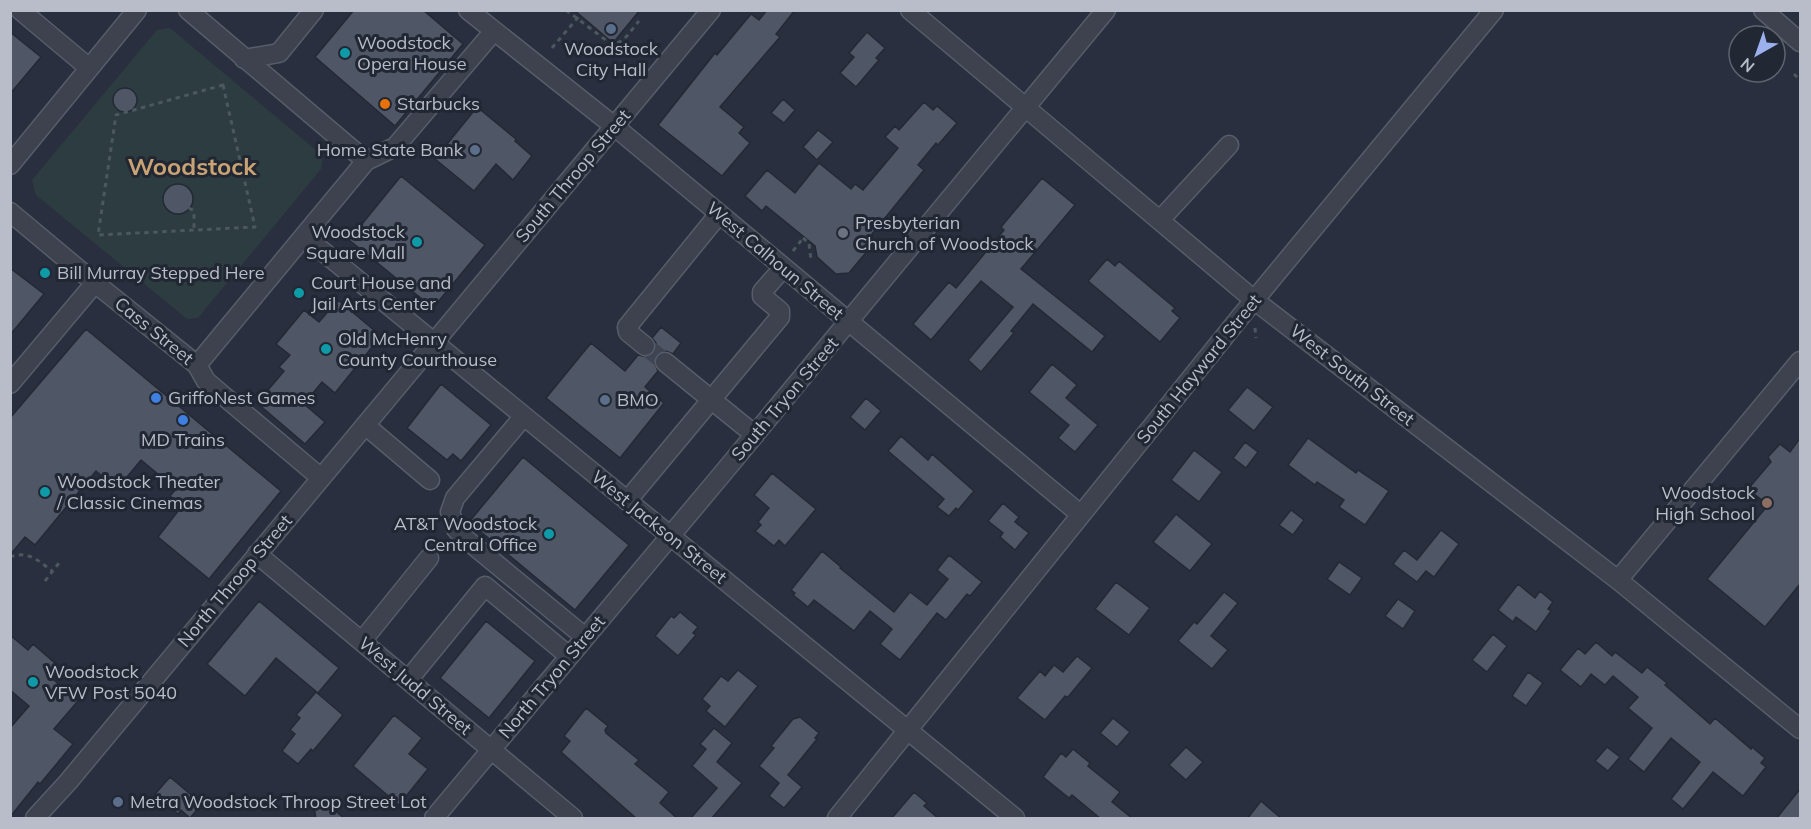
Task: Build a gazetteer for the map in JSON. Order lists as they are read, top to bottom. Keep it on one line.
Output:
{"streets":{"street":["South Throop Street","West Calhoun Street","Cass Street","South Hayward Street","West South Street","South Tryon Street","West Jackson Street","North Throop Street","North Tryon Street","West Judd Street"]},"crossings":[["South Throop Street","West Calhoun Street"],["South Throop Street","West Jackson Street"],["South Throop Street","North Throop Street"],["West Calhoun Street","South Hayward Street"],["West Calhoun Street","South Tryon Street"],["Cass Street","North Throop Street"],["South Hayward Street","West South Street"],["South Hayward Street","West Jackson Street"],["West South Street","South Tryon Street"],["South Tryon Street","West Jackson Street"],["South Tryon Street","North Tryon Street"],["West Jackson Street","North Throop Street"],["West Jackson Street","North Tryon Street"],["North Throop Street","West Judd Street"],["North Tryon Street","West Judd Street"]],"districts":["Woodstock"],"places":["Woodstock City Hall","Woodstock Opera House","Starbucks","Home State Bank","Presbyterian Church of Woodstock","Woodstock Square Mall","Bill Murray Stepped Here","Court House and Jail Arts Center","Old McHenry County Courthouse","GriffoNest Games","BMO","MD Trains","Woodstock Theater / Classic Cinemas","Woodstock High School","AT&T Woodstock Central Office","Woodstock VFW Post 5040","Metra Woodstock Throop Street Lot"],"north":"bottom left"}
